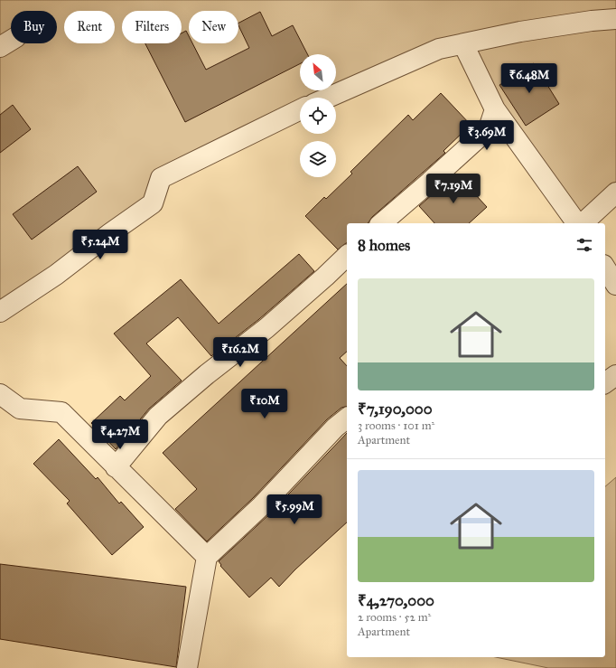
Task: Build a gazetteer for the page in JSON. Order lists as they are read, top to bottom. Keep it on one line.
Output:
{"north":"top left","page":{"chip":["Buy","Rent","Filters","New"],"price":["₹6.48M","₹3.69M","₹7.19M","₹5.24M","₹16.2M","₹10M","₹4.27M","₹5.99M"],"heading":"8 homes","list":[{"name":"₹7,190,000","note":"3 rooms · 101 m² · Apartment"},{"name":"₹4,270,000","note":"2 rooms · 52 m² · Apartment"}]}}
